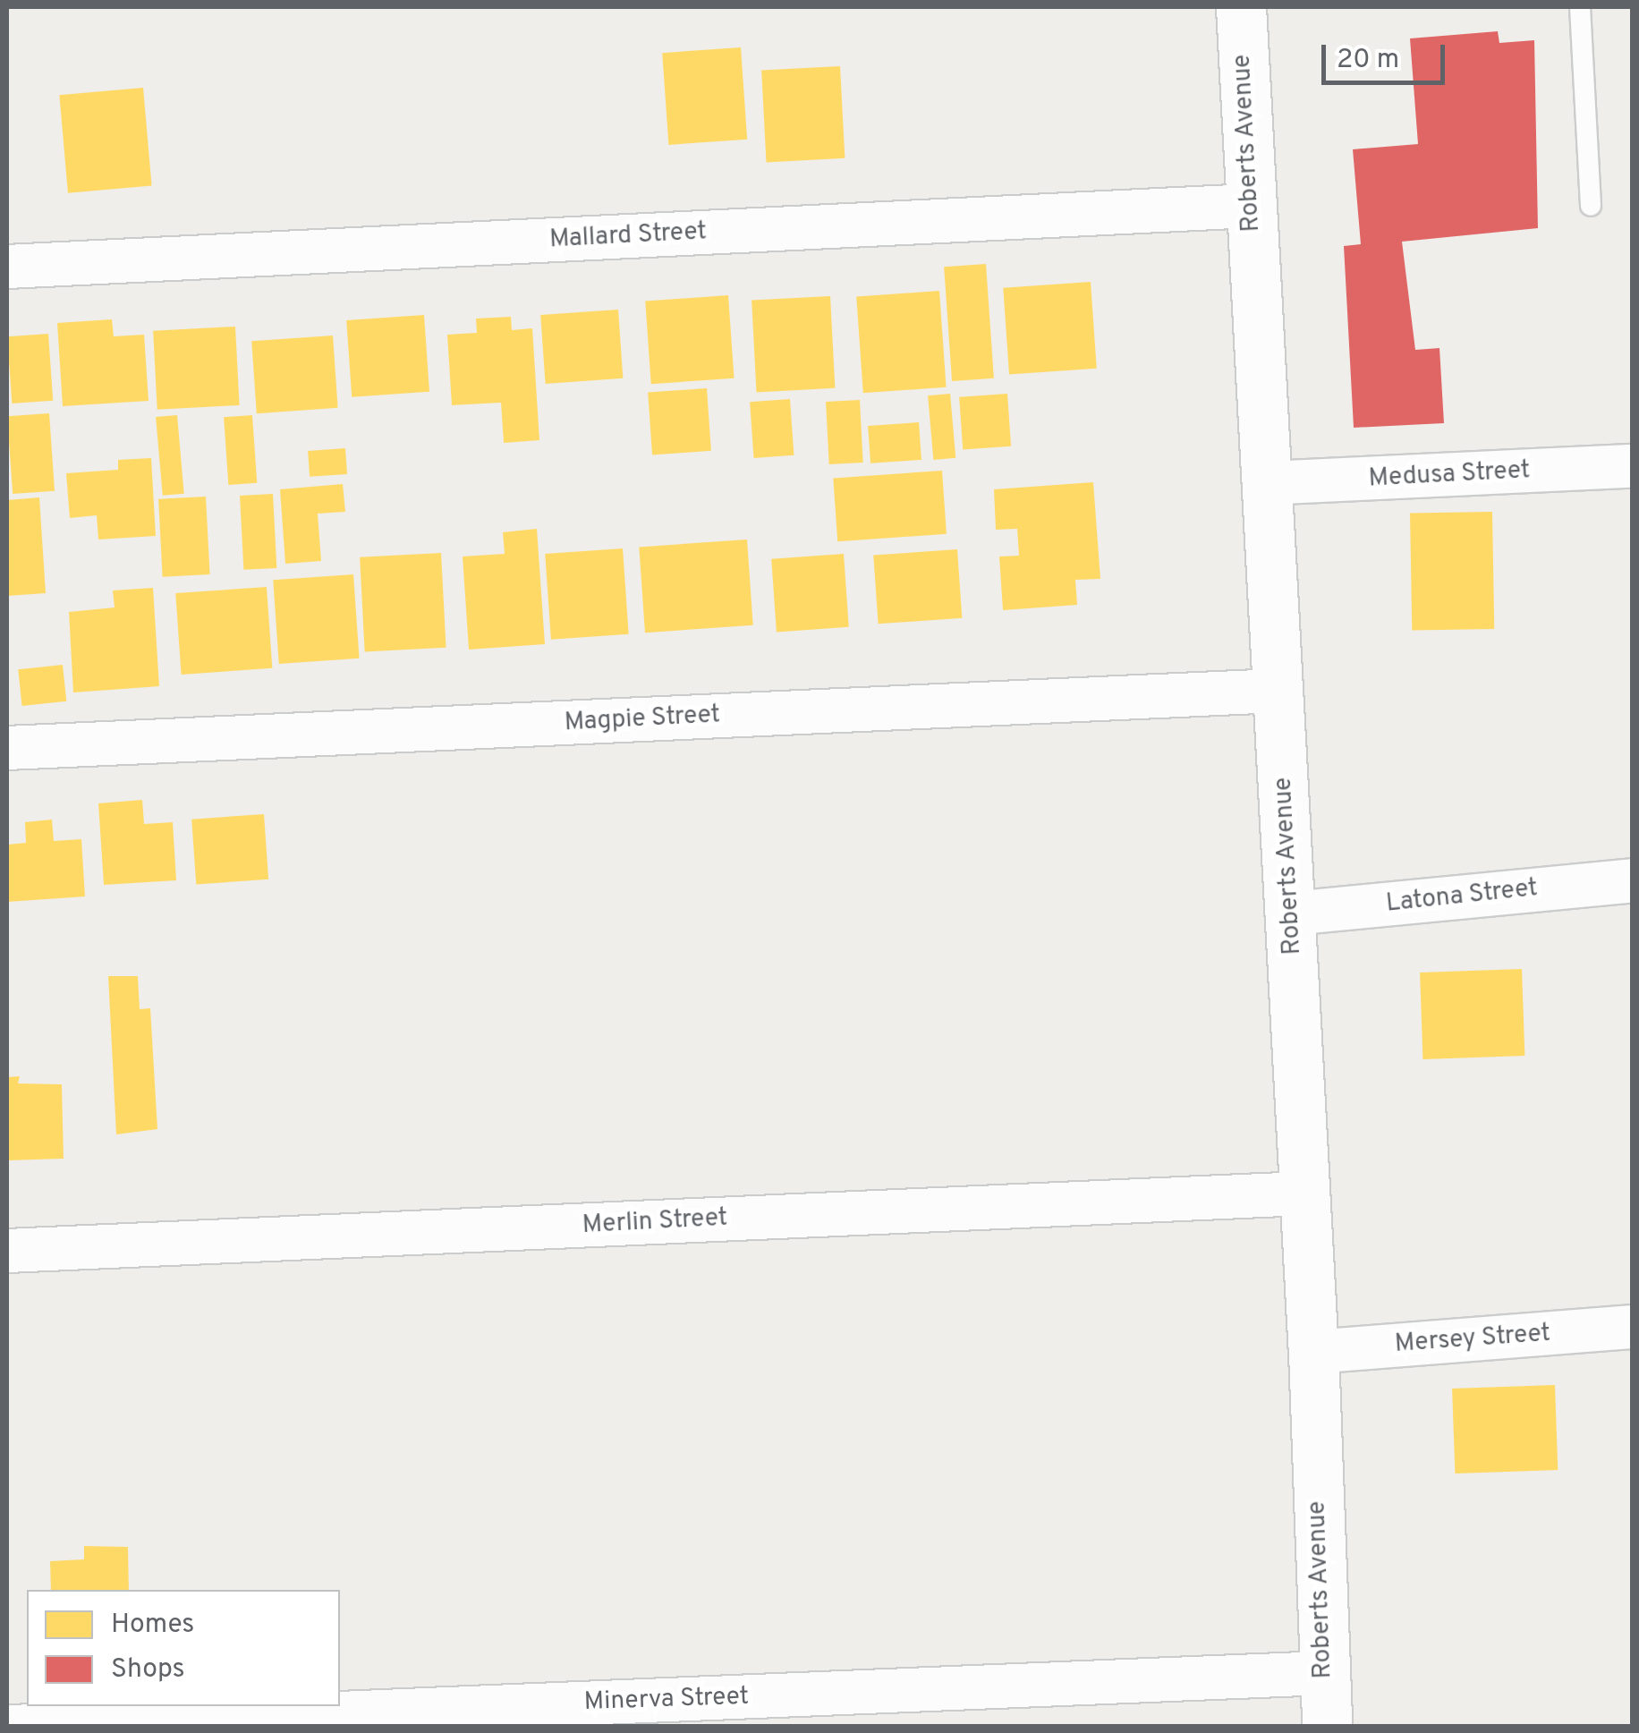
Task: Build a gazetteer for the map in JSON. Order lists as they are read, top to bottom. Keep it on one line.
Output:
{"streets":{"main road":["Roberts Avenue"],"street":["Mallard Street","Medusa Street","Magpie Street","Latona Street","Merlin Street","Mersey Street","Minerva Street"]},"crossings":[["Roberts Avenue","Mallard Street"],["Roberts Avenue","Medusa Street"],["Roberts Avenue","Magpie Street"],["Roberts Avenue","Latona Street"],["Roberts Avenue","Merlin Street"],["Roberts Avenue","Mersey Street"],["Roberts Avenue","Minerva Street"]],"legend":["Homes","Shops"],"scale_bar":"20 m"}
